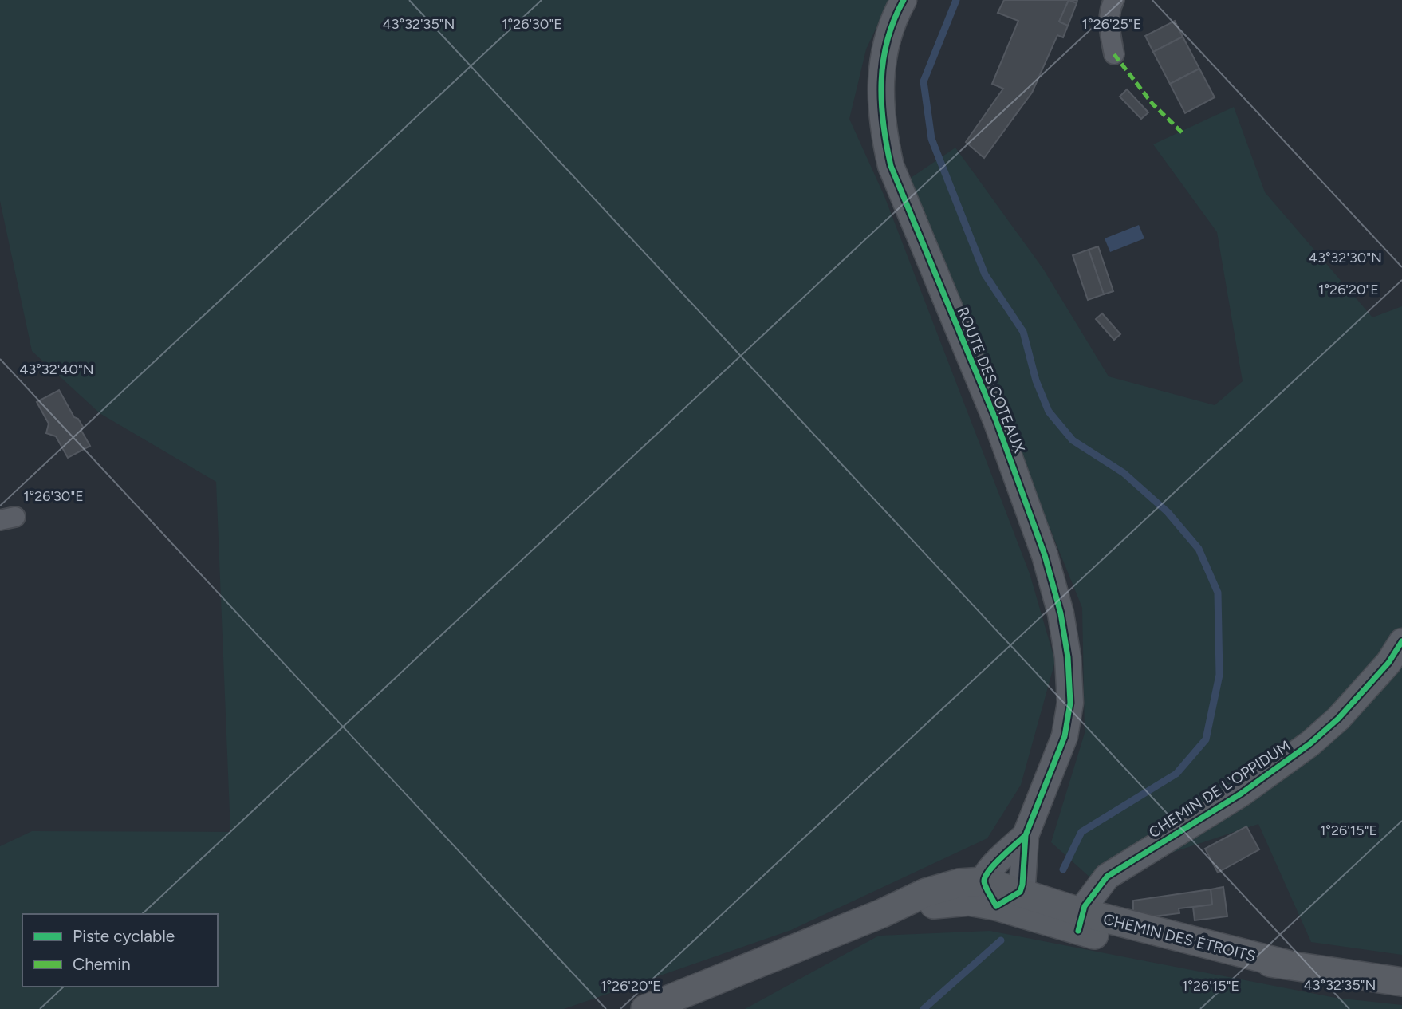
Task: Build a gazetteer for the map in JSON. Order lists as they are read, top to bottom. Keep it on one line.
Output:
{"streets":{"main road":["CHEMIN DES ÉTROITS"],"street":["ROUTE DES COTEAUX","CHEMIN DE L'OPPIDUM"]},"crossings":[["ROUTE DES COTEAUX","CHEMIN DES ÉTROITS"],["CHEMIN DE L'OPPIDUM","CHEMIN DES ÉTROITS"]],"legend":["Piste cyclable","Chemin"],"coordinates":["1°26'30\"E","1°26'25\"E","43°32'35\"N","43°32'30\"N","1°26'20\"E","43°32'40\"N","1°26'15\"E"]}
